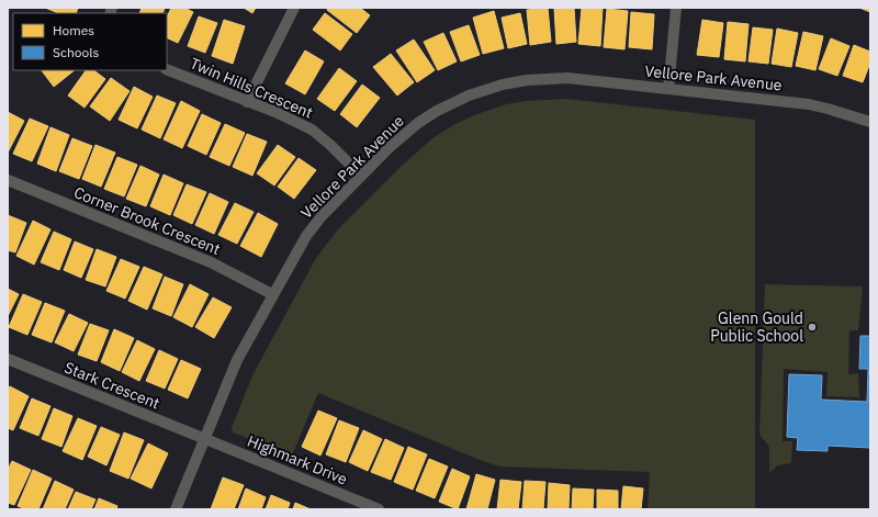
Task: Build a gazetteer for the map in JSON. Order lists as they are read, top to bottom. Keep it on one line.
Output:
{"streets":{"street":["Vellore Park Avenue","Twin Hills Crescent","Corner Brook Crescent","Stark Crescent","Highmark Drive"]},"crossings":[["Vellore Park Avenue","Twin Hills Crescent"],["Vellore Park Avenue","Corner Brook Crescent"],["Vellore Park Avenue","Stark Crescent"],["Vellore Park Avenue","Highmark Drive"],["Stark Crescent","Highmark Drive"]],"places":["Glenn Gould Public School"],"legend":["Homes","Schools"]}
